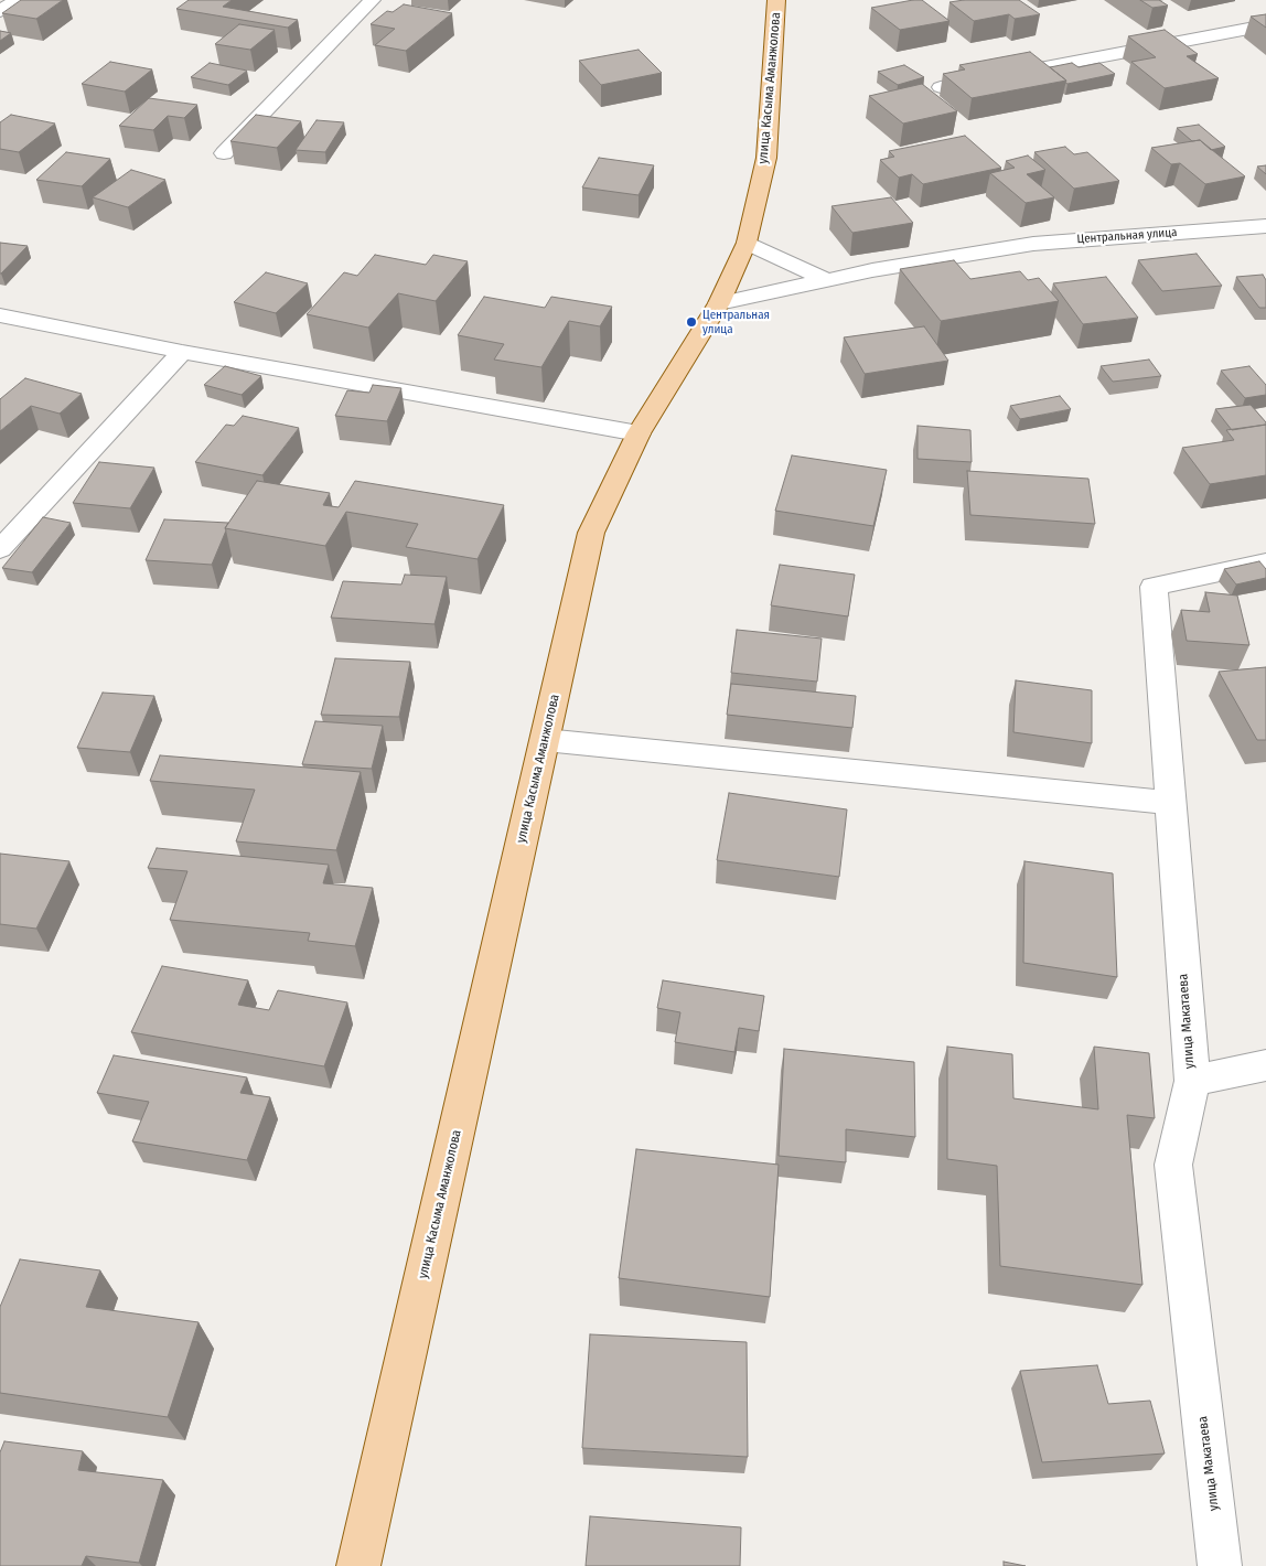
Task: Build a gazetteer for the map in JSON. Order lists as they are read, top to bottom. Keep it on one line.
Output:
{"streets":{"main road":["улица Касыма Аманжолова"],"street":["Центральная улица","улица Макатаева"]},"crossings":[["улица Касыма Аманжолова","Центральная улица"]],"places":["Центральная улица"]}
